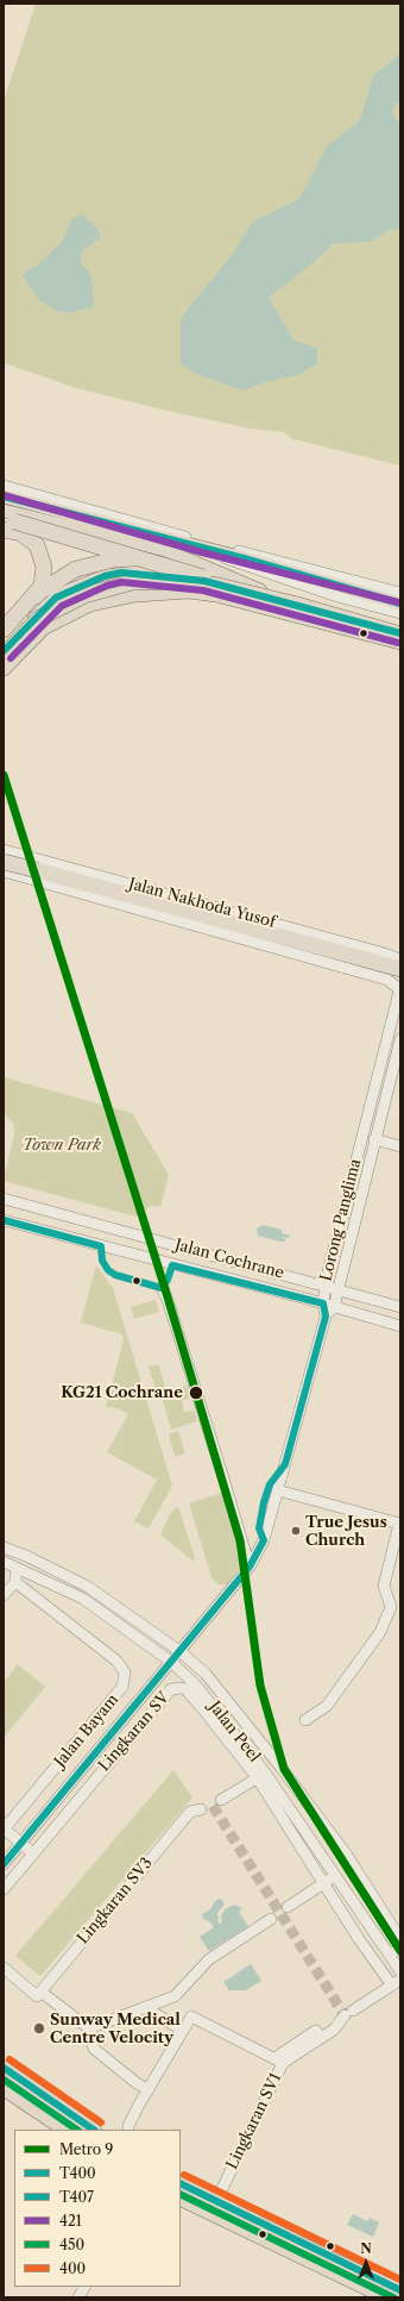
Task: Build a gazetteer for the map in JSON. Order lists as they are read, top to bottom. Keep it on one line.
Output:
{"streets":{"street":["Jalan Nakhoda Yusof","Lorong Panglima","Jalan Cochrane","Jalan Bayam","Lingkaran SV","Jalan Peel","Lingkaran SV3","Lingkaran SV1"]},"crossings":[["Jalan Nakhoda Yusof","Lorong Panglima"],["Lorong Panglima","Jalan Cochrane"],["Jalan Bayam","Lingkaran SV"],["Lingkaran SV","Jalan Peel"],["Lingkaran SV","Lingkaran SV1"]],"parks":["Town Park"],"places":["KG21 Cochrane","True Jesus Church","Sunway Medical Centre Velocity"],"lines":["transit line 421","transit line T407","metro line 9","transit line T400","transit line 400","transit line 450"],"legend":["Metro 9","T400","T407","421","450","400"],"north":"top"}
